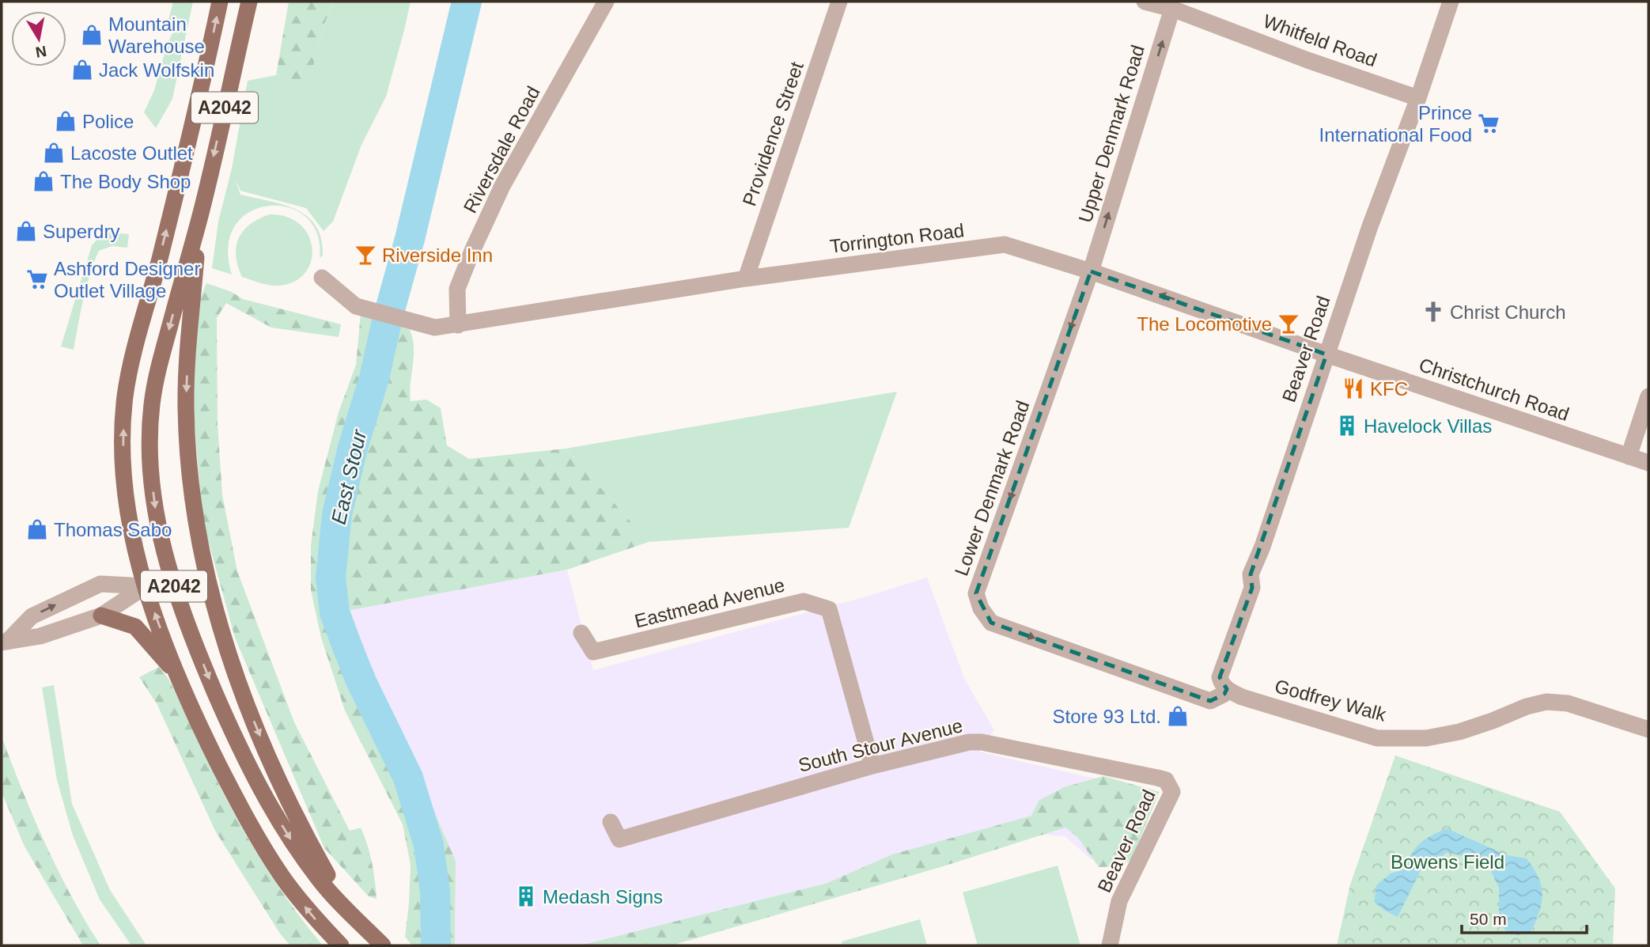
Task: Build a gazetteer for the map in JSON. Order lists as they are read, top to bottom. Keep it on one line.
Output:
{"streets":{"main road":["A2042"],"street":["Whitfeld Road","Providence Street","Upper Denmark Road","Riversdale Road","Torrington Road","Beaver Road","Christchurch Road","Lower Denmark Road","Eastmead Avenue","Godfrey Walk","South Stour Avenue"]},"crossings":[["Whitfeld Road","Upper Denmark Road"],["Whitfeld Road","Beaver Road"],["Providence Street","Torrington Road"],["Upper Denmark Road","Torrington Road"],["Upper Denmark Road","Lower Denmark Road"],["Riversdale Road","Torrington Road"],["Torrington Road","Beaver Road"],["Torrington Road","Christchurch Road"],["Torrington Road","Lower Denmark Road"],["Beaver Road","Christchurch Road"],["Beaver Road","Lower Denmark Road"],["Beaver Road","Godfrey Walk"],["Beaver Road","South Stour Avenue"],["Lower Denmark Road","Godfrey Walk"],["Eastmead Avenue","South Stour Avenue"]],"one_way":["Upper Denmark Road"],"water":["East Stour"],"parks":["Bowens Field"],"places":{"shop":["Mountain Warehouse","Jack Wolfskin","Police","Lacoste Outlet","The Body Shop","Superdry","Thomas Sabo","Store 93 Ltd."],"supermarket":["Prince International Food","Ashford Designer Outlet Village"],"bar":["Riverside Inn","The Locomotive"],"church":["Christ Church"],"restaurant":["KFC"],"building":["Havelock Villas","Medash Signs"]},"scale_bar":"50 m","north":"bottom"}
